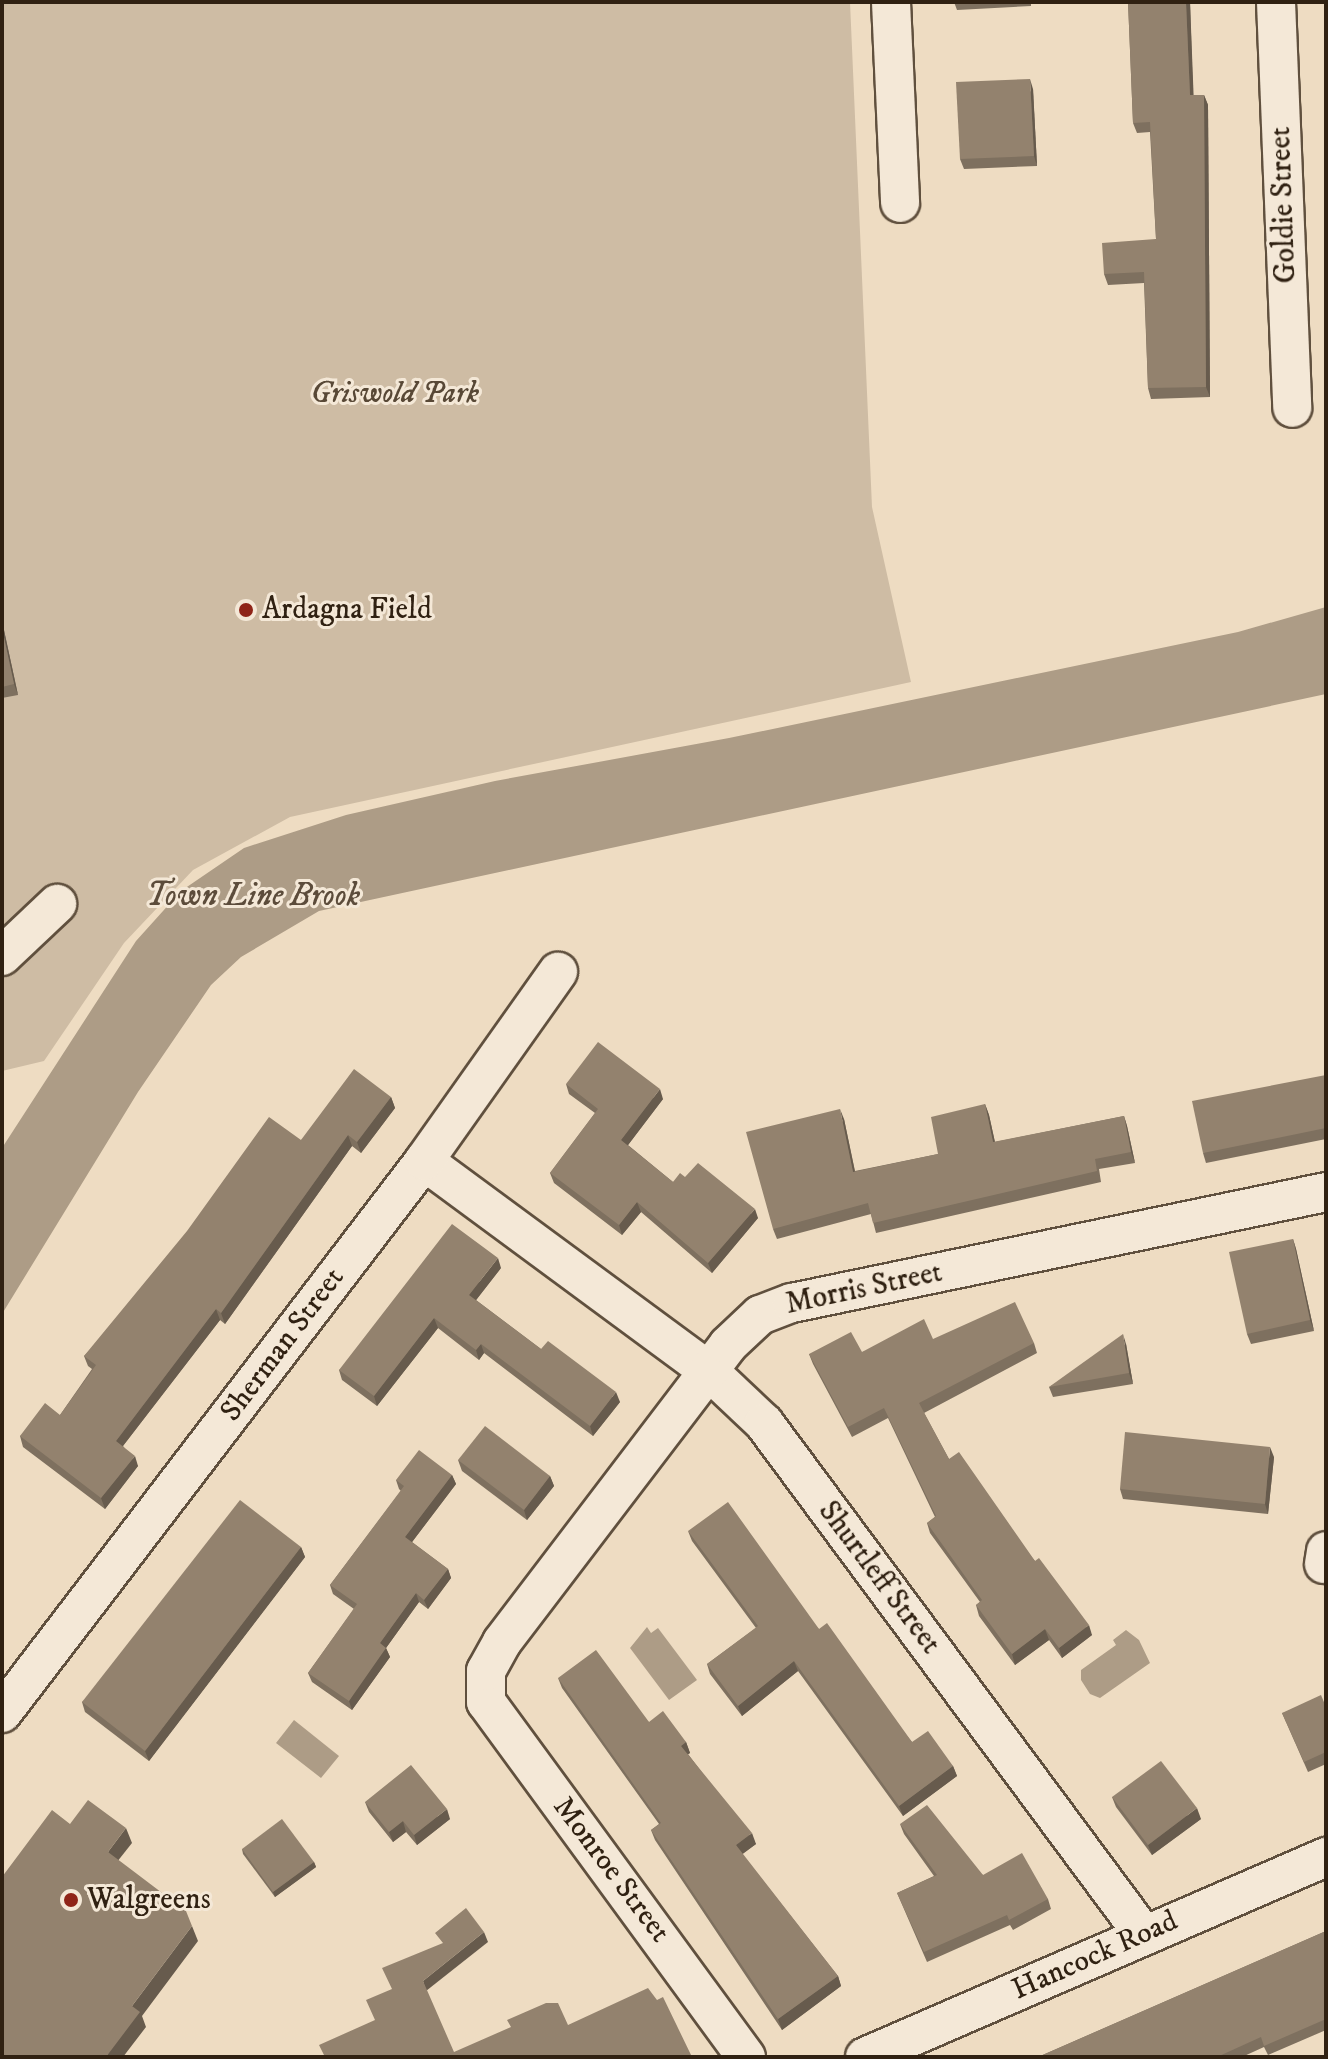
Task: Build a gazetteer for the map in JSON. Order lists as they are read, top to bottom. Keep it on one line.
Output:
{"streets":{"street":["Goldie Street","Morris Street","Sherman Street","Shurtleff Street","Monroe Street","Hancock Road"]},"crossings":[["Morris Street","Shurtleff Street"],["Morris Street","Monroe Street"],["Sherman Street","Shurtleff Street"],["Shurtleff Street","Hancock Road"]],"water":["Town Line Brook"],"parks":["Griswold Park"],"places":["Ardagna Field","Walgreens"]}
